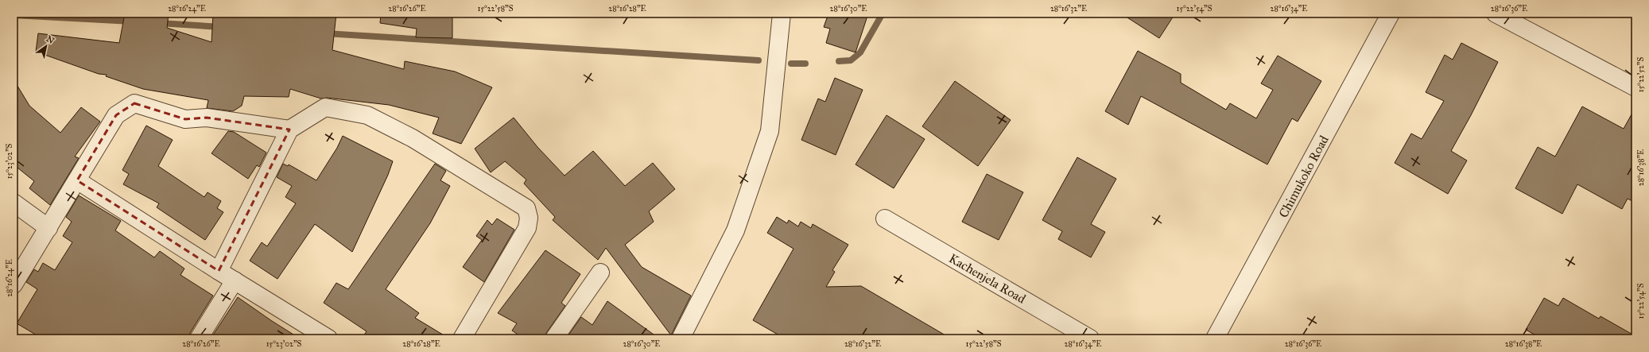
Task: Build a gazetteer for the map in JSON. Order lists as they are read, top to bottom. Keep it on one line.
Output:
{"streets":{"street":["Chimukoko Road","Kachenjela Road"]},"north":"top right","coordinates":["28°16'24\"E","28°16'26\"E","15°22'58\"S","28°16'28\"E","28°16'30\"E","28°16'32\"E","15°22'54\"S","28°16'34\"E","28°16'36\"E","15°22'52\"S","15°23'02\"S","28°16'38\"E"]}
